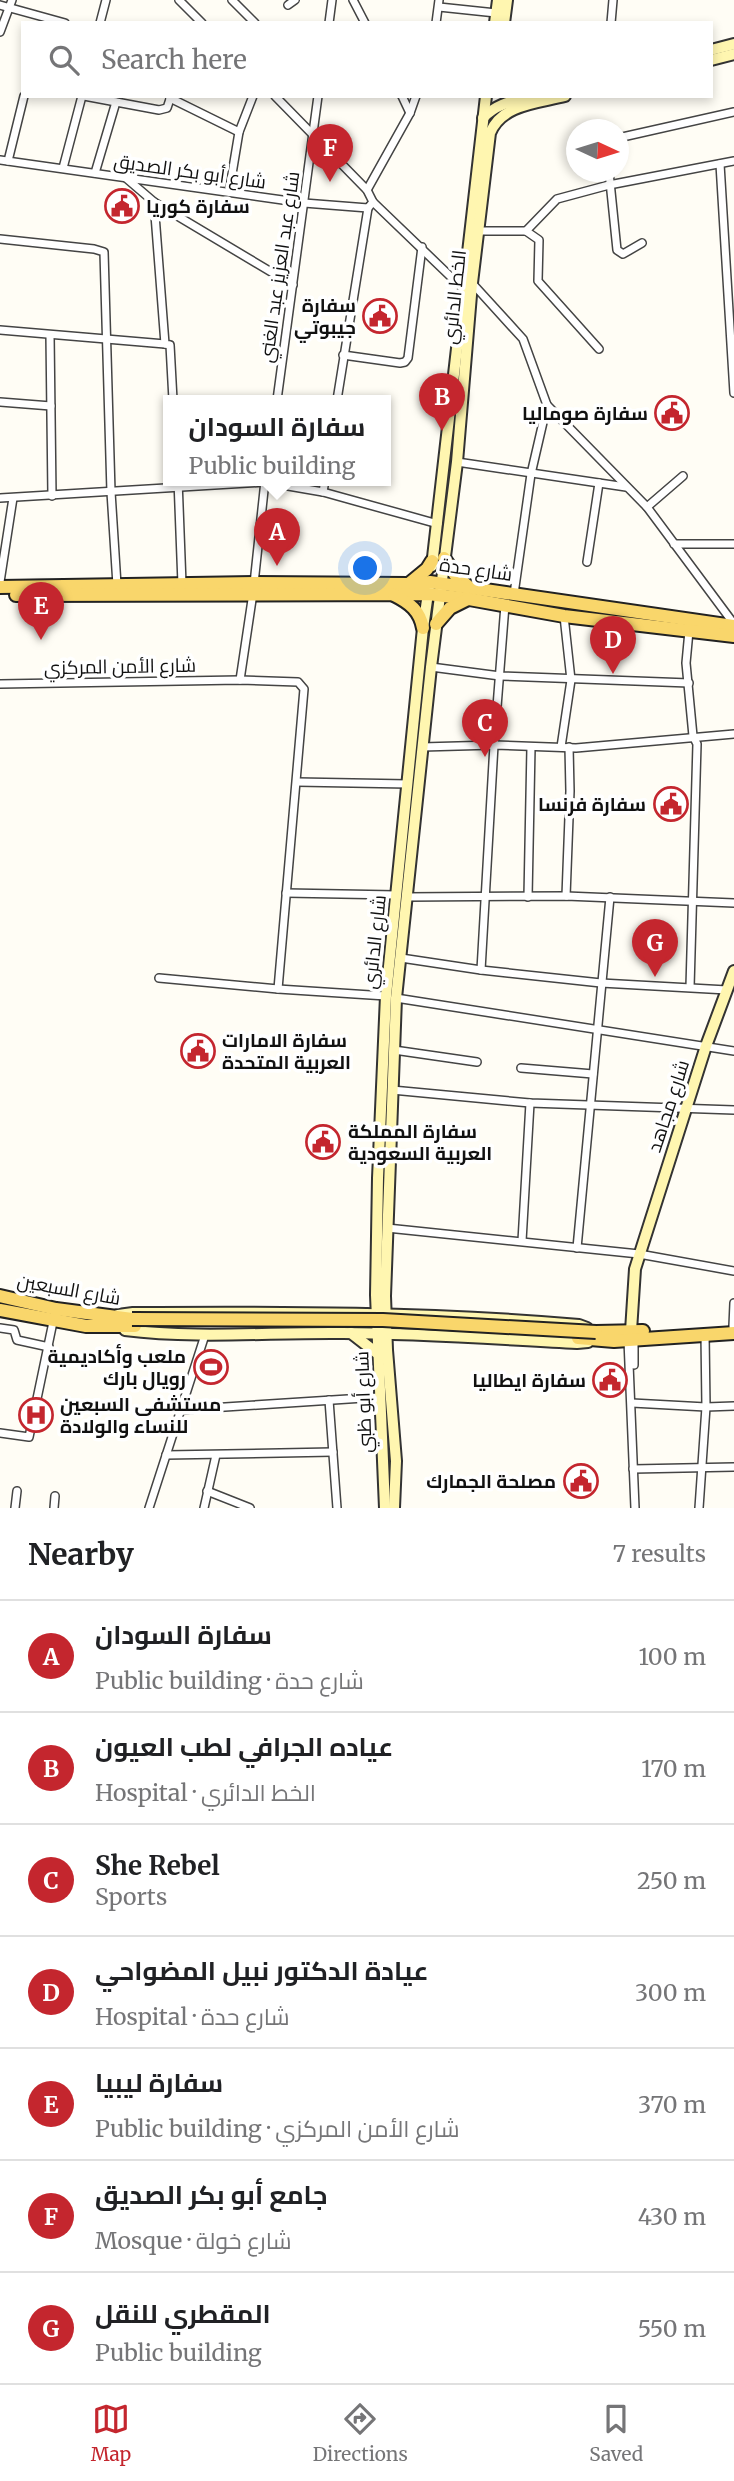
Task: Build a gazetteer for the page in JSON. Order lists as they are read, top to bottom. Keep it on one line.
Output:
{"streets":{"main road":["الخط الدائري","شارع حدة","شارع الدائري","شارع مجاهد","شارع السبعين","شارع أبو ظبي"],"street":["شارع أبو بكر الصديق","شارع عبد العزيز عبد الغني","شارع الأمن المركزي"]},"crossings":[["شارع أبو بكر الصديق","شارع عبد العزيز عبد الغني"],["الخط الدائري","شارع حدة"],["الخط الدائري","شارع الدائري"],["شارع حدة","شارع الدائري"],["شارع الدائري","شارع أبو ظبي"]],"places":{"public building":["سفارة كوريا","سفارة جيبوتي","سفارة صوماليا","سفارة فرنسا","سفارة الامارات العربية المتحدة","سفارة المملكة العربية السعودية","سفارة ايطاليا","مصلحة الجمارك"],"sports":["ملعب وأكاديمية رويال بارك"],"hospital":["مستشفى السبعين للنساء والولادة"]},"north":"right","page":{"search":"Search here","pins":["F","B","A","E","D","C","G"],"popup":["سفارة السودان","Public building"],"heading":["Nearby","7 results"],"list":[{"mark":"A","name":"سفارة السودان","note":"Public building · شارع حدة","value":"100 m"},{"mark":"B","name":"عياده الجرافي لطب العيون","note":"Hospital · الخط الدائري","value":"170 m"},{"mark":"C","name":"She Rebel","note":"Sports","value":"250 m"},{"mark":"D","name":"عيادة الدكتور نبيل المضواحي","note":"Hospital · شارع حدة","value":"300 m"},{"mark":"E","name":"سفارة ليبيا","note":"Public building · شارع الأمن المركزي","value":"370 m"},{"mark":"F","name":"جامع أبو بكر الصديق","note":"Mosque · شارع خولة","value":"430 m"},{"mark":"G","name":"المقطري للنقل","note":"Public building","value":"550 m"}],"nav":["Map","Directions","Saved"]}}
